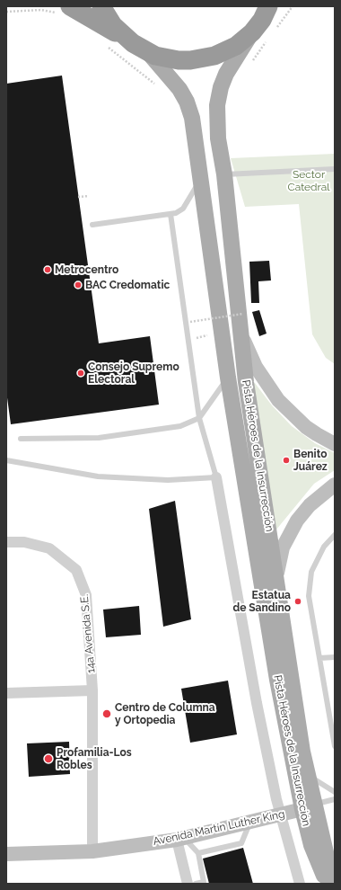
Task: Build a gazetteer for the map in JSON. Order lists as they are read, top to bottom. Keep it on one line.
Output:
{"streets":{"main road":["Pista Héroes de la Insurrección"],"street":["14a Avenida S.E.","Avenida Martín Luther King"]},"crossings":[["Pista Héroes de la Insurrección","Avenida Martín Luther King"],["14a Avenida S.E.","Avenida Martín Luther King"]],"parks":["Sector Catedral"],"places":["Metrocentro","BAC Credomatic","Consejo Supremo Electoral","Benito Juárez","Estatua de Sandino","Centro de Columna y Ortopedia","Profamilia-Los Robles"]}
